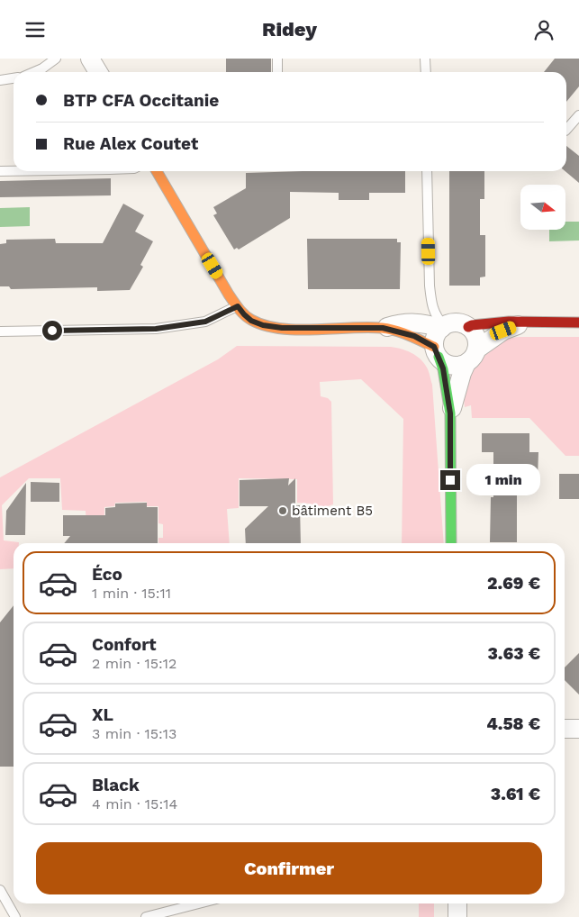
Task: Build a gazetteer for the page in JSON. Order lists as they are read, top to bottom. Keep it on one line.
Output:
{"places":["bâtiment B5"],"north":"right","page":{"header":"Ridey","banner":["BTP CFA Occitanie","Rue Alex Coutet"],"bubble":"1 min","list":[{"name":"Éco","note":"1 min · 15:11","value":"2.69 €"},{"name":"Confort","note":"2 min · 15:12","value":"3.63 €"},{"name":"XL","note":"3 min · 15:13","value":"4.58 €"},{"name":"Black","note":"4 min · 15:14","value":"3.61 €"}],"buttons":"Confirmer"}}
